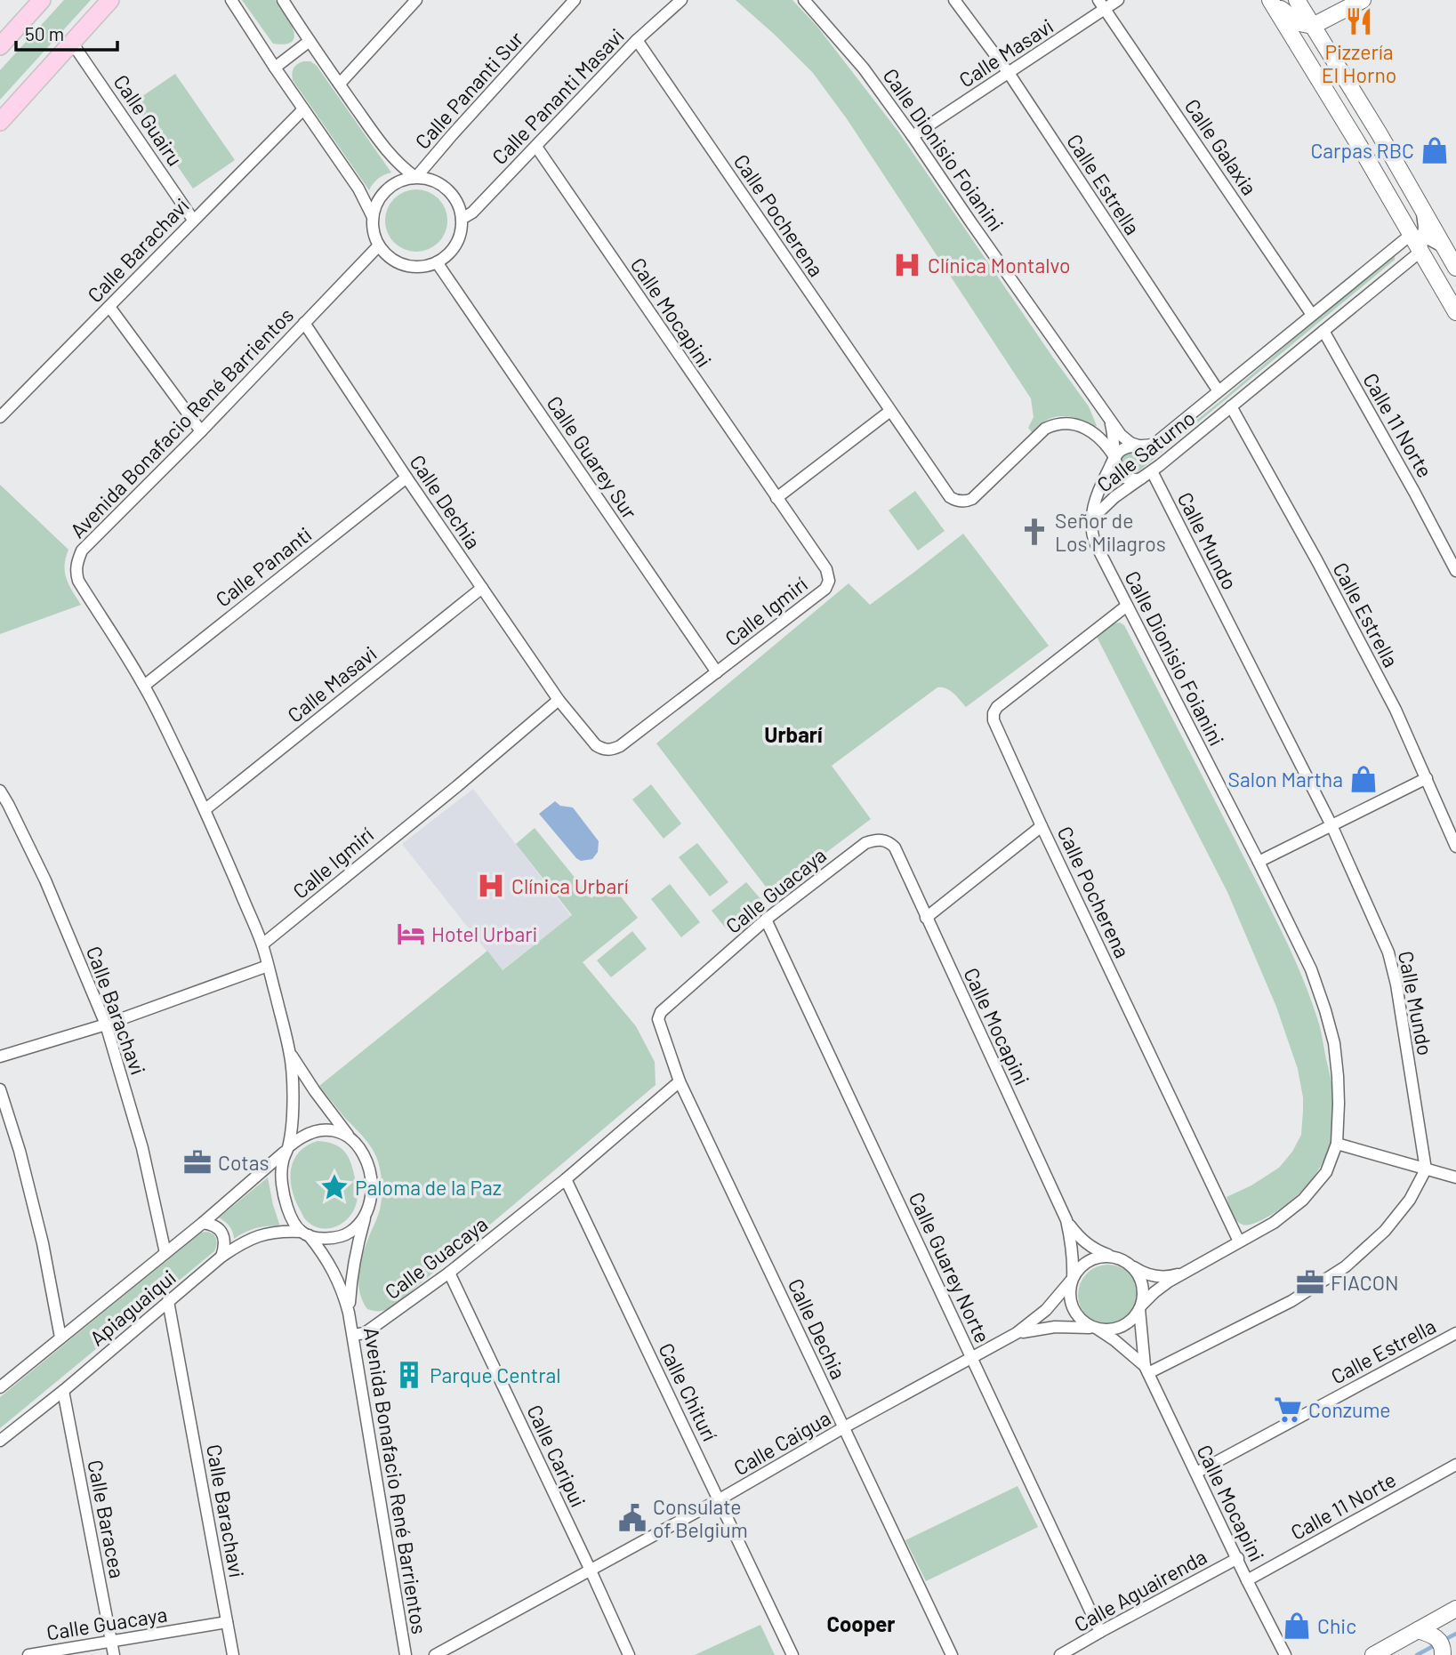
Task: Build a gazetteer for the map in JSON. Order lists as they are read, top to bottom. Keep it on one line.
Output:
{"streets":{"street":["Calle Masavi","Calle Pananti Sur","Calle Pananti Masavi","Calle Guairu","Calle Galaxia","Calle Dionisio Foianini","Calle Estrella","Calle Pocherena","Calle Barachavi","Calle Mocapini","Avenida Bonafacio René Barrientos","Calle 11 Norte","Calle Saturno","Calle Guarey Sur","Calle Dechia","Calle Mundo","Calle Pananti","Calle Igmirí","Calle Guacaya","Calle Guarey Norte","Apiaguaiqui","Calle Chiturí","Calle Caigua","Calle Caripui","Calle Baracea","Calle Aguairenda"]},"crossings":[["Calle Masavi","Calle Galaxia"],["Calle Masavi","Calle Dionisio Foianini"],["Calle Masavi","Calle Estrella"],["Calle Masavi","Avenida Bonafacio René Barrientos"],["Calle Masavi","Calle Dechia"],["Calle Pananti Sur","Calle Pananti Masavi"],["Calle Pananti Sur","Avenida Bonafacio René Barrientos"],["Calle Pananti Sur","Calle Guarey Sur"],["Calle Pananti Masavi","Calle Pocherena"],["Calle Pananti Masavi","Calle Mocapini"],["Calle Pananti Masavi","Avenida Bonafacio René Barrientos"],["Calle Pananti Masavi","Calle Guarey Sur"],["Calle Guairu","Calle Barachavi"],["Calle Galaxia","Calle Saturno"],["Calle Dionisio Foianini","Calle Pocherena"],["Calle Dionisio Foianini","Calle Mocapini"],["Calle Dionisio Foianini","Calle Saturno"],["Calle Dionisio Foianini","Calle Caigua"],["Calle Estrella","Calle Mocapini"],["Calle Estrella","Calle Saturno"],["Calle Barachavi","Calle Guacaya"],["Calle Barachavi","Apiaguaiqui"],["Calle Mocapini","Calle 11 Norte"],["Calle Mocapini","Calle Igmirí"],["Calle Mocapini","Calle Guacaya"],["Calle Mocapini","Calle Caigua"],["Calle Mocapini","Calle Aguairenda"],["Avenida Bonafacio René Barrientos","Calle Guarey Sur"],["Avenida Bonafacio René Barrientos","Calle Dechia"],["Avenida Bonafacio René Barrientos","Calle Pananti"],["Avenida Bonafacio René Barrientos","Calle Igmirí"],["Avenida Bonafacio René Barrientos","Calle Guacaya"],["Avenida Bonafacio René Barrientos","Apiaguaiqui"],["Calle 11 Norte","Calle Saturno"],["Calle Saturno","Calle Mundo"],["Calle Guarey Sur","Calle Igmirí"],["Calle Dechia","Calle Pananti"],["Calle Dechia","Calle Igmirí"],["Calle Dechia","Calle Guacaya"],["Calle Dechia","Calle Caigua"],["Calle Guacaya","Calle Guarey Norte"],["Calle Guacaya","Calle Chiturí"],["Calle Guacaya","Calle Caripui"],["Calle Guacaya","Calle Baracea"],["Calle Guarey Norte","Calle Caigua"],["Calle Guarey Norte","Calle Aguairenda"],["Apiaguaiqui","Calle Baracea"],["Calle Chiturí","Calle Caigua"],["Calle Caigua","Calle Caripui"]],"districts":["Urbarí","Cooper"],"places":{"restaurant":["Pizzería El Horno"],"shop":["Carpas RBC","Salon Martha","Chic"],"hospital":["Clínica Montalvo","Clínica Urbarí"],"church":["Señor de Los Milagros"],"hotel":["Hotel Urbari"],"office":["Cotas","FIACON"],"place":["Paloma de la Paz"],"building":["Parque Central"],"supermarket":["Conzume"],"public building":["Consulate of Belgium"]},"scale_bar":"50 m"}
